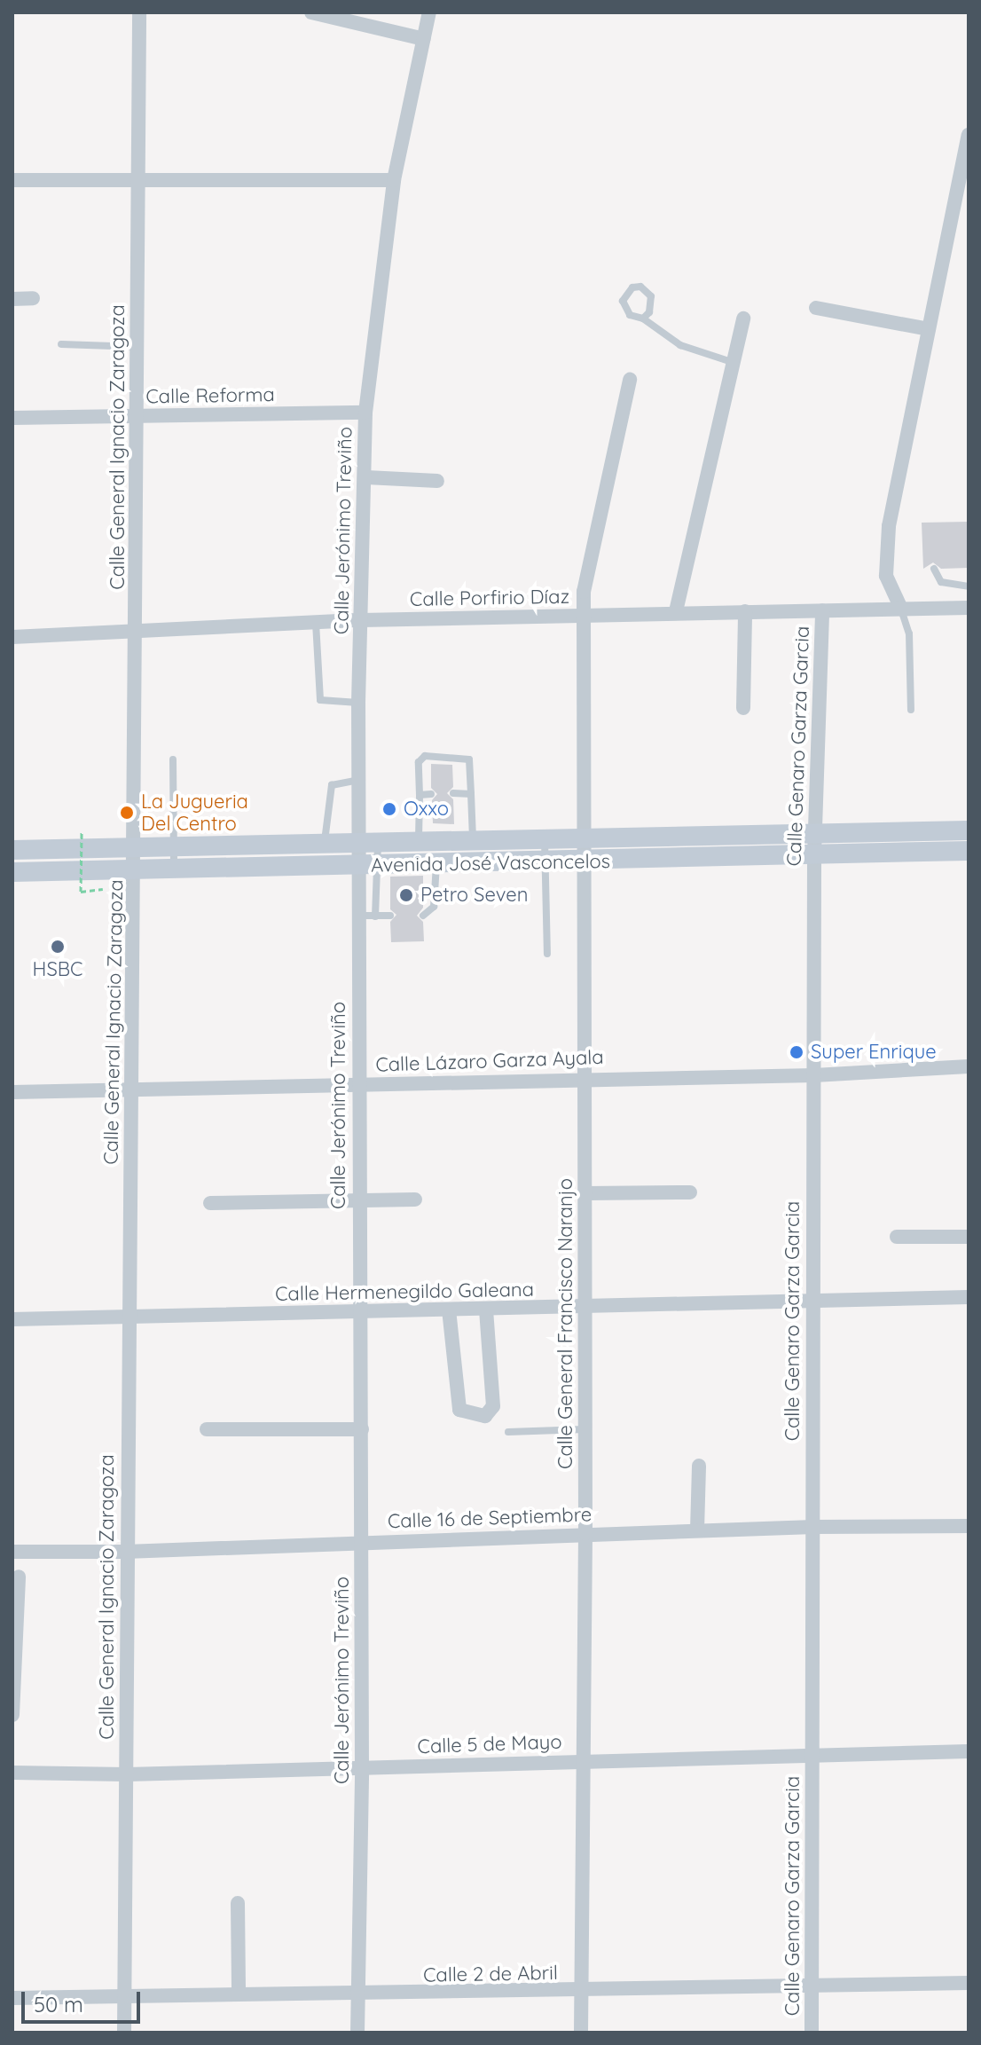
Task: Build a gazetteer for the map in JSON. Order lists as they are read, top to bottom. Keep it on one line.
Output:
{"streets":{"main road":["Avenida José Vasconcelos"],"street":["Calle Reforma","Calle General Ignacio Zaragoza","Calle Jerónimo Treviño","Calle Porfirio Díaz","Calle Genaro Garza Garcia","Calle Lázaro Garza Ayala","Calle Hermenegildo Galeana","Calle General Francisco Naranjo","Calle 16 de Septiembre","Calle 5 de Mayo","Calle 2 de Abril"]},"crossings":[["Calle Reforma","Calle General Ignacio Zaragoza"],["Calle Reforma","Calle Jerónimo Treviño"],["Calle General Ignacio Zaragoza","Calle Porfirio Díaz"],["Calle General Ignacio Zaragoza","Avenida José Vasconcelos"],["Calle General Ignacio Zaragoza","Calle Lázaro Garza Ayala"],["Calle General Ignacio Zaragoza","Calle Hermenegildo Galeana"],["Calle General Ignacio Zaragoza","Calle 16 de Septiembre"],["Calle General Ignacio Zaragoza","Calle 5 de Mayo"],["Calle General Ignacio Zaragoza","Calle 2 de Abril"],["Calle Jerónimo Treviño","Calle Porfirio Díaz"],["Calle Jerónimo Treviño","Avenida José Vasconcelos"],["Calle Jerónimo Treviño","Calle Lázaro Garza Ayala"],["Calle Jerónimo Treviño","Calle Hermenegildo Galeana"],["Calle Jerónimo Treviño","Calle 16 de Septiembre"],["Calle Jerónimo Treviño","Calle 5 de Mayo"],["Calle Jerónimo Treviño","Calle 2 de Abril"],["Calle Porfirio Díaz","Calle Genaro Garza Garcia"],["Calle Porfirio Díaz","Calle General Francisco Naranjo"],["Calle Genaro Garza Garcia","Avenida José Vasconcelos"],["Calle Genaro Garza Garcia","Calle Lázaro Garza Ayala"],["Calle Genaro Garza Garcia","Calle Hermenegildo Galeana"],["Calle Genaro Garza Garcia","Calle 16 de Septiembre"],["Calle Genaro Garza Garcia","Calle 5 de Mayo"],["Calle Genaro Garza Garcia","Calle 2 de Abril"],["Avenida José Vasconcelos","Calle General Francisco Naranjo"],["Calle Lázaro Garza Ayala","Calle General Francisco Naranjo"],["Calle Hermenegildo Galeana","Calle General Francisco Naranjo"],["Calle General Francisco Naranjo","Calle 16 de Septiembre"],["Calle General Francisco Naranjo","Calle 5 de Mayo"],["Calle General Francisco Naranjo","Calle 2 de Abril"]],"places":["Oxxo","La Jugueria Del Centro","Petro Seven","HSBC","Super Enrique"],"scale_bar":"50 m"}
